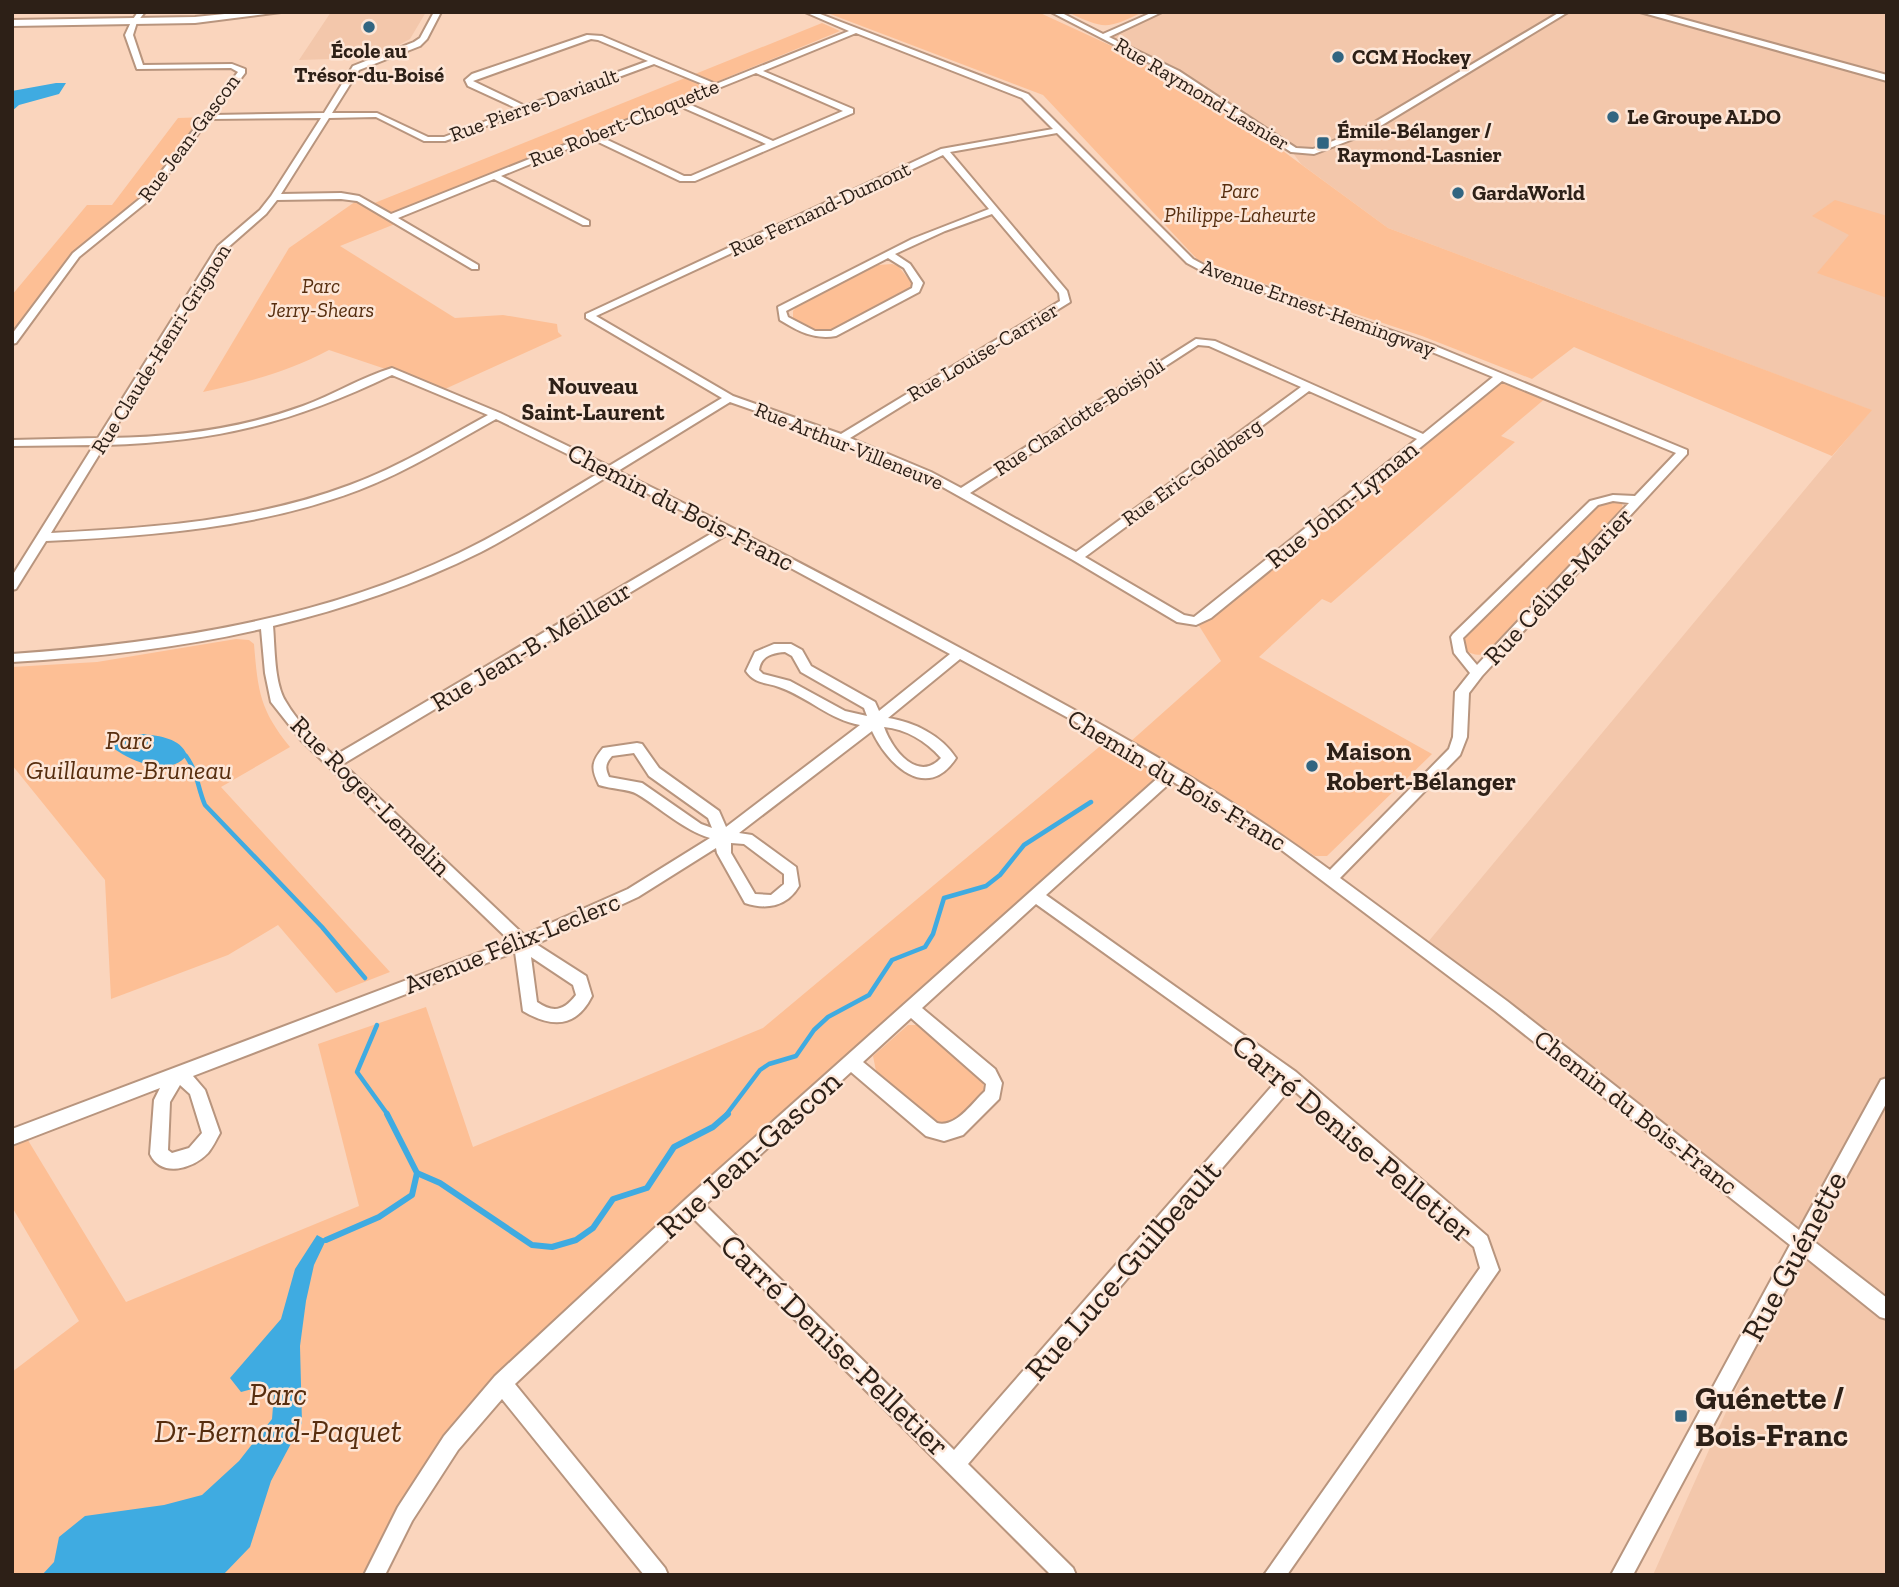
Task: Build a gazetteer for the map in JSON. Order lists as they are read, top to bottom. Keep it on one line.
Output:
{"streets":{"street":["Rue Raymond-Lasnier","Rue Pierre-Daviault","Rue Robert-Choquette","Rue Jean-Gascon","Rue Fernand-Dumont","Avenue Ernest-Hemingway","Rue Claude-Henri-Grignon","Rue Louise-Carrier","Rue Charlotte-Boisjoli","Rue Arthur-Villeneuve","Rue Eric-Goldberg","Rue John-Lyman","Chemin du Bois-Franc","Rue Céline-Marier","Rue Jean-B. Meilleur","Rue Roger-Lemelin","Avenue Félix-Leclerc","Carré Denise-Pelletier","Rue Guénette","Rue Luce-Guilbeault"]},"crossings":[["Rue Pierre-Daviault","Rue Jean-Gascon"],["Rue Pierre-Daviault","Rue Claude-Henri-Grignon"],["Rue Robert-Choquette","Avenue Ernest-Hemingway"],["Rue Jean-Gascon","Chemin du Bois-Franc"],["Rue Jean-Gascon","Carré Denise-Pelletier"],["Rue Fernand-Dumont","Avenue Ernest-Hemingway"],["Rue Fernand-Dumont","Rue Louise-Carrier"],["Rue Fernand-Dumont","Rue Arthur-Villeneuve"],["Avenue Ernest-Hemingway","Rue John-Lyman"],["Avenue Ernest-Hemingway","Rue Céline-Marier"],["Rue Claude-Henri-Grignon","Chemin du Bois-Franc"],["Rue Louise-Carrier","Rue Arthur-Villeneuve"],["Rue Charlotte-Boisjoli","Rue Arthur-Villeneuve"],["Rue Charlotte-Boisjoli","Rue Eric-Goldberg"],["Rue Arthur-Villeneuve","Rue Eric-Goldberg"],["Rue Arthur-Villeneuve","Rue John-Lyman"],["Chemin du Bois-Franc","Rue Céline-Marier"],["Chemin du Bois-Franc","Rue Jean-B. Meilleur"],["Chemin du Bois-Franc","Avenue Félix-Leclerc"],["Chemin du Bois-Franc","Rue Guénette"],["Rue Jean-B. Meilleur","Rue Roger-Lemelin"],["Rue Roger-Lemelin","Avenue Félix-Leclerc"],["Carré Denise-Pelletier","Rue Luce-Guilbeault"]],"districts":["Nouveau Saint-Laurent"],"parks":["Parc Philippe-Laheurte","Parc Jerry-Shears","Parc Guillaume-Bruneau","Parc Dr-Bernard-Paquet"],"places":{"other":["École au Trésor-du-Boisé","CCM Hockey","Le Groupe ALDO","GardaWorld","Maison Robert-Bélanger"],"transit":["Émile-Bélanger / Raymond-Lasnier","Guénette / Bois-Franc"]}}
